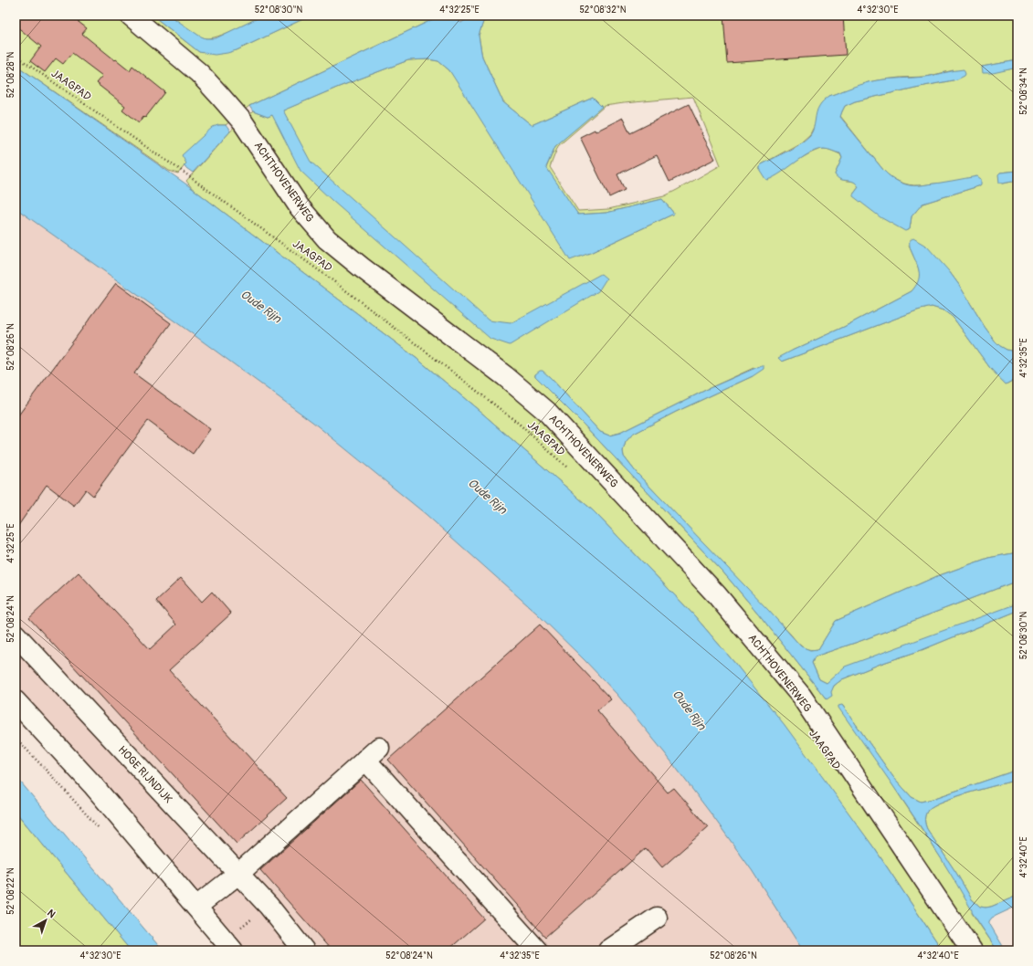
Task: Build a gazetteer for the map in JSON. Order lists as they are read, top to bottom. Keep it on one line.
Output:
{"streets":{"street":["ACHTHOVENERWEG","HOGE RIJNDIJK"],"path":["JAAGPAD"]},"water":["Oude Rijn"],"north":"top right","coordinates":["52°08'30\"N","4°32'25\"E","52°08'32\"N","4°32'30\"E","52°08'28\"N","52°08'34\"N","52°08'26\"N","4°32'35\"E","52°08'24\"N","4°32'40\"E","52°08'22\"N"]}
